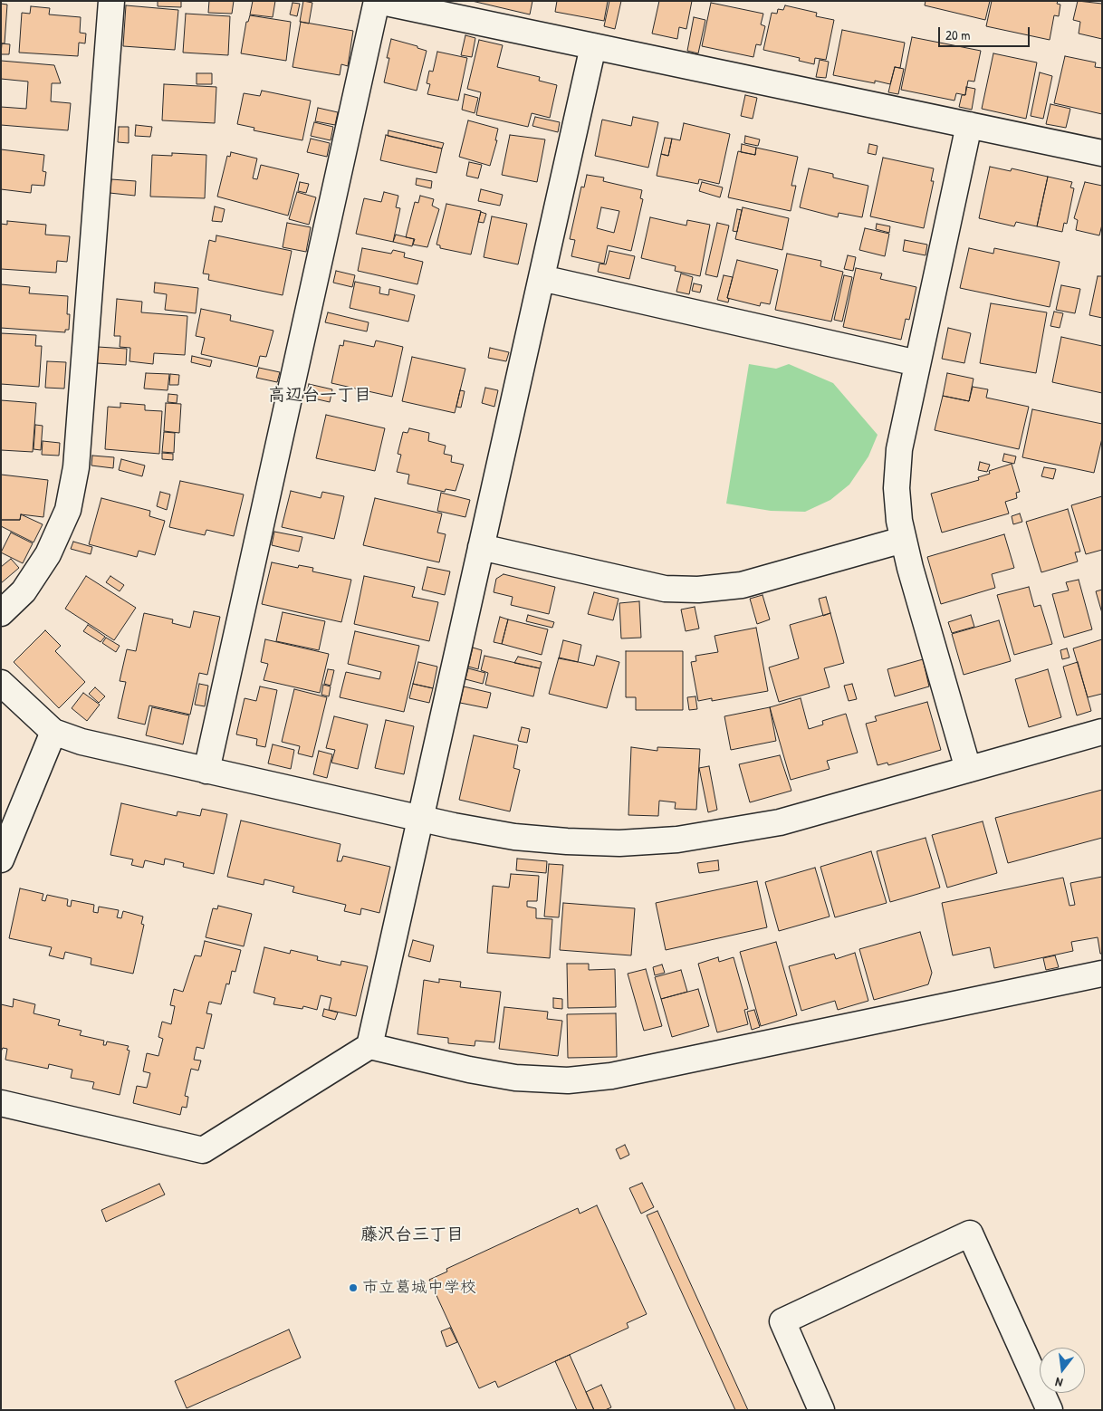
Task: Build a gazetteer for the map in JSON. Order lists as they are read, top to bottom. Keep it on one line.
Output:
{"districts":["高辺台一丁目","藤沢台三丁目"],"places":["市立葛城中学校"],"scale_bar":"20 m","north":"bottom"}
